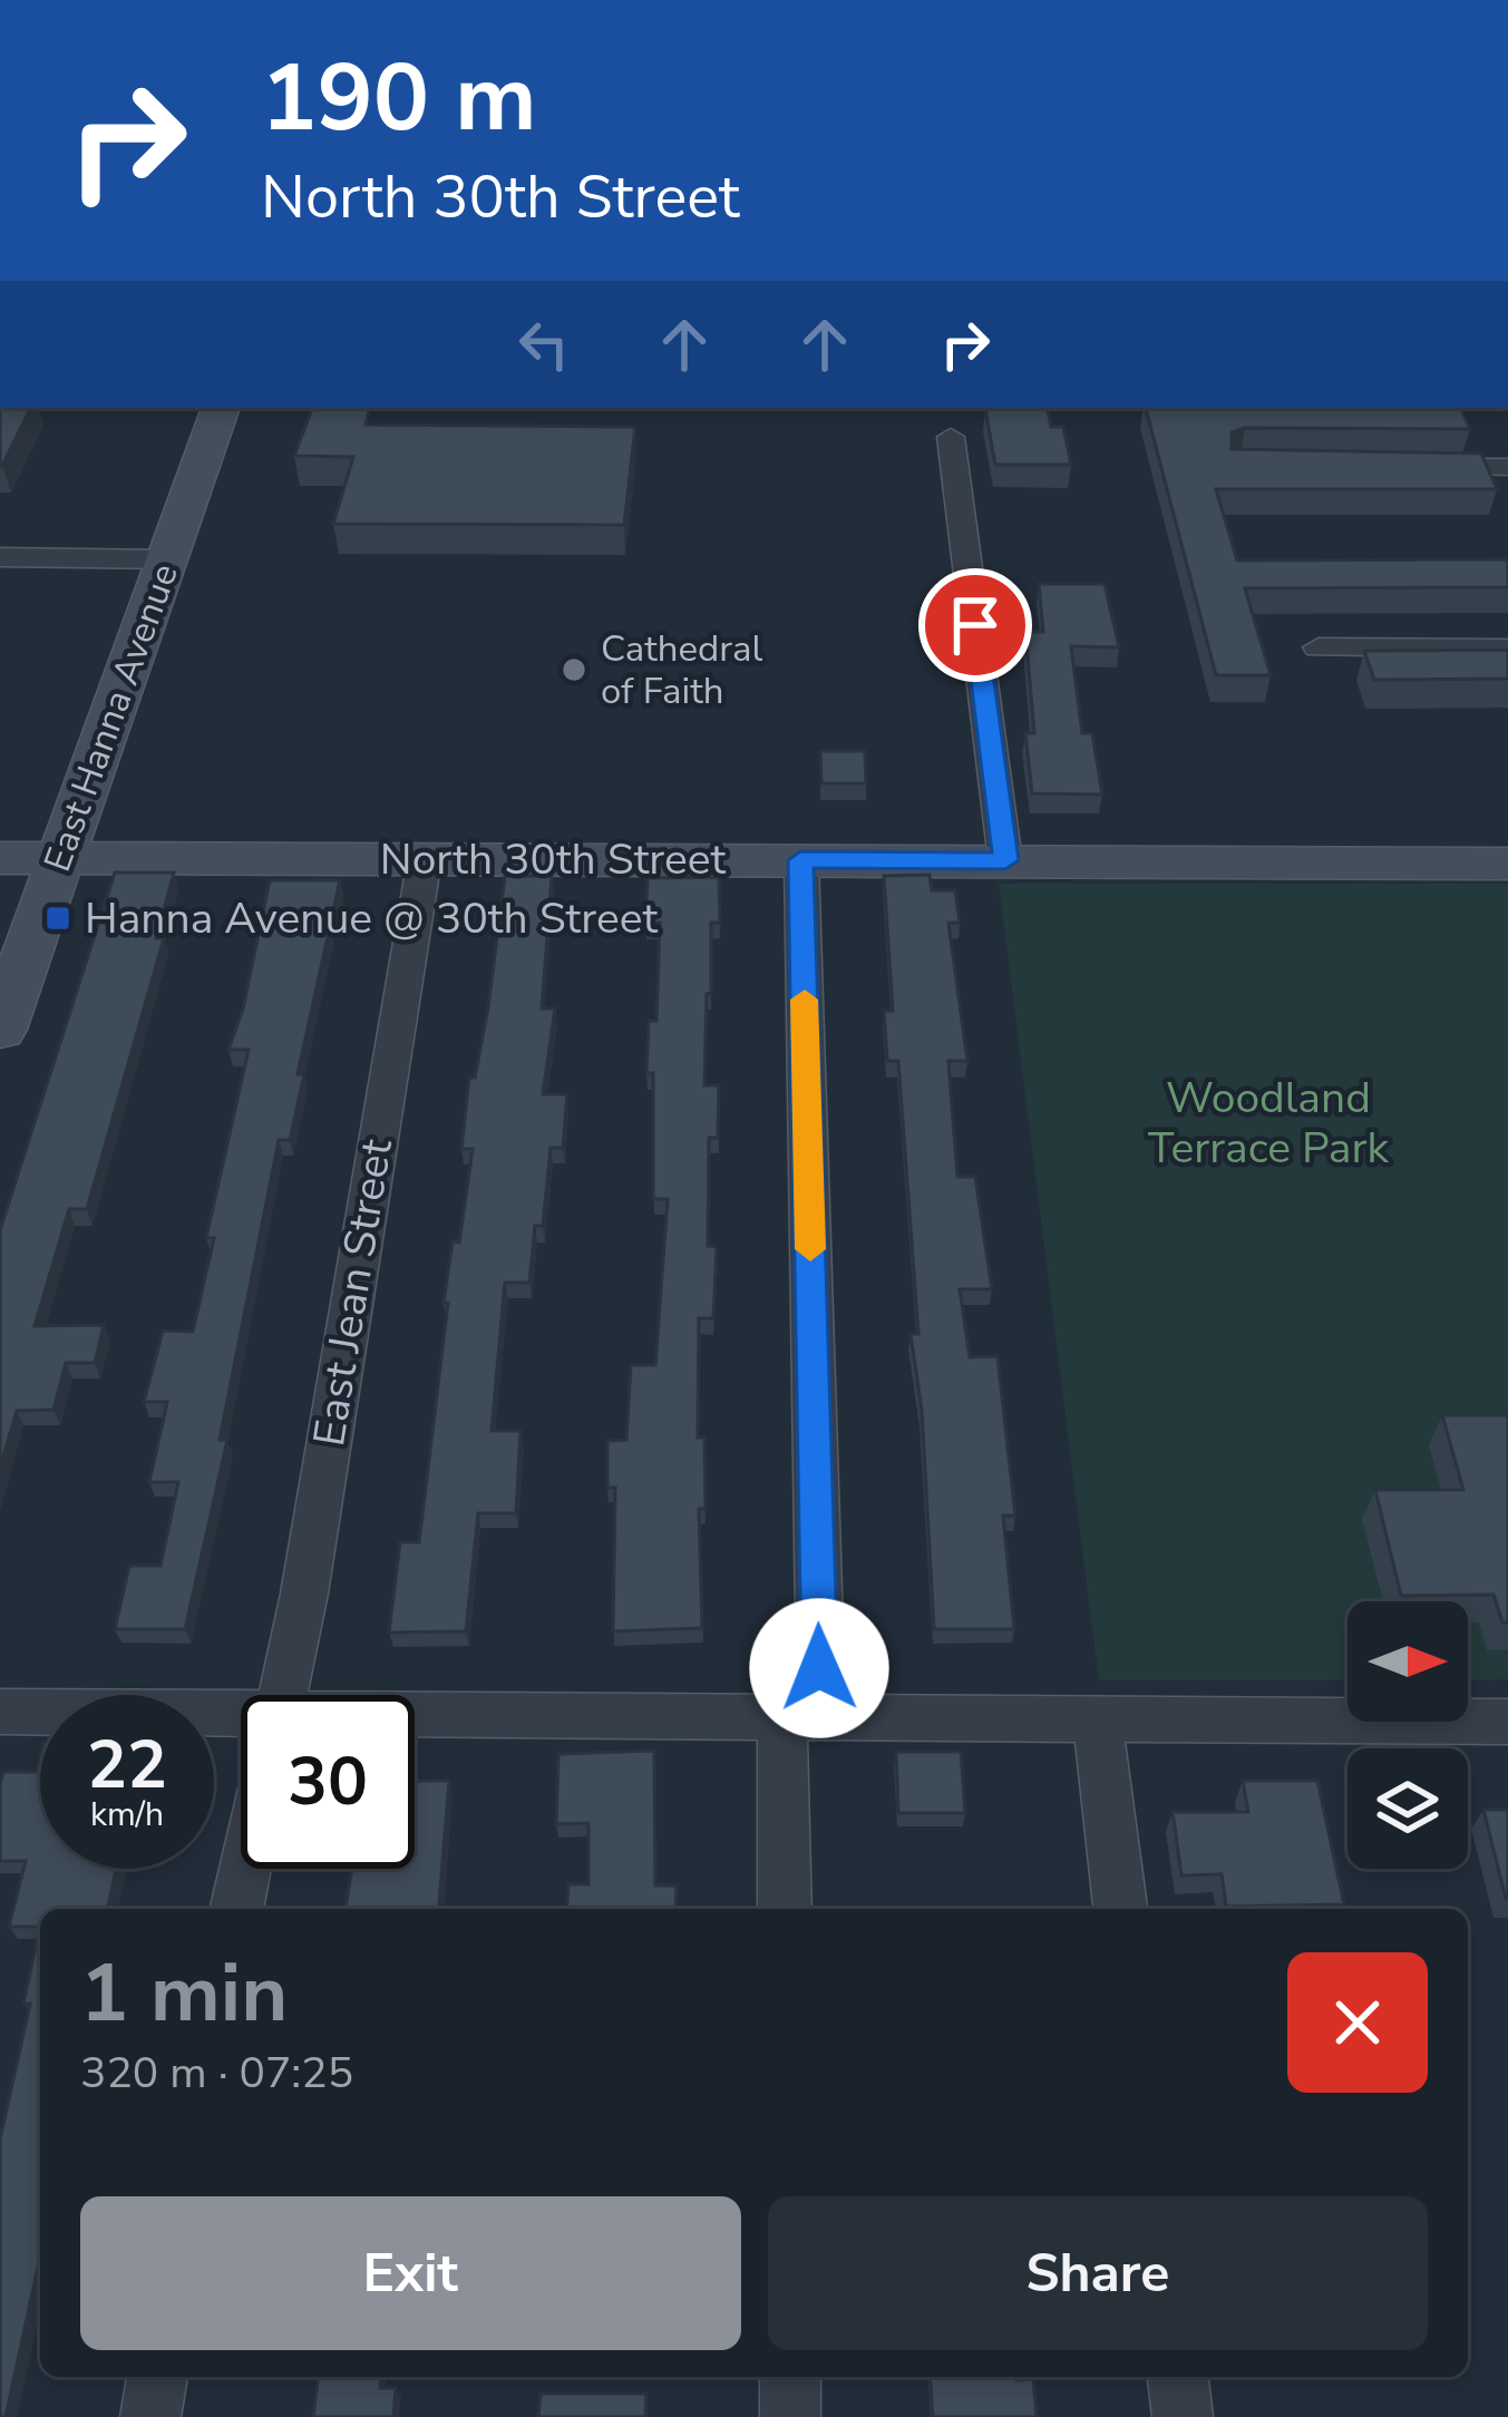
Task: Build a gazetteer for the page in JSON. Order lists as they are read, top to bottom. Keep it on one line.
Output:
{"streets":{"street":["East Hanna Avenue","North 30th Street","East Jean Street"]},"crossings":[["East Hanna Avenue","North 30th Street"],["North 30th Street","East Jean Street"]],"parks":["Woodland Terrace Park"],"places":{"other":["Cathedral of Faith"],"transit":["Hanna Avenue @ 30th Street"]},"north":"right","page":{"turn":["190 m","North 30th Street"],"speed":"22 km/h","limit":"30","heading":["1 min","320 m · 07:25"],"buttons":["Exit","Share"]}}
